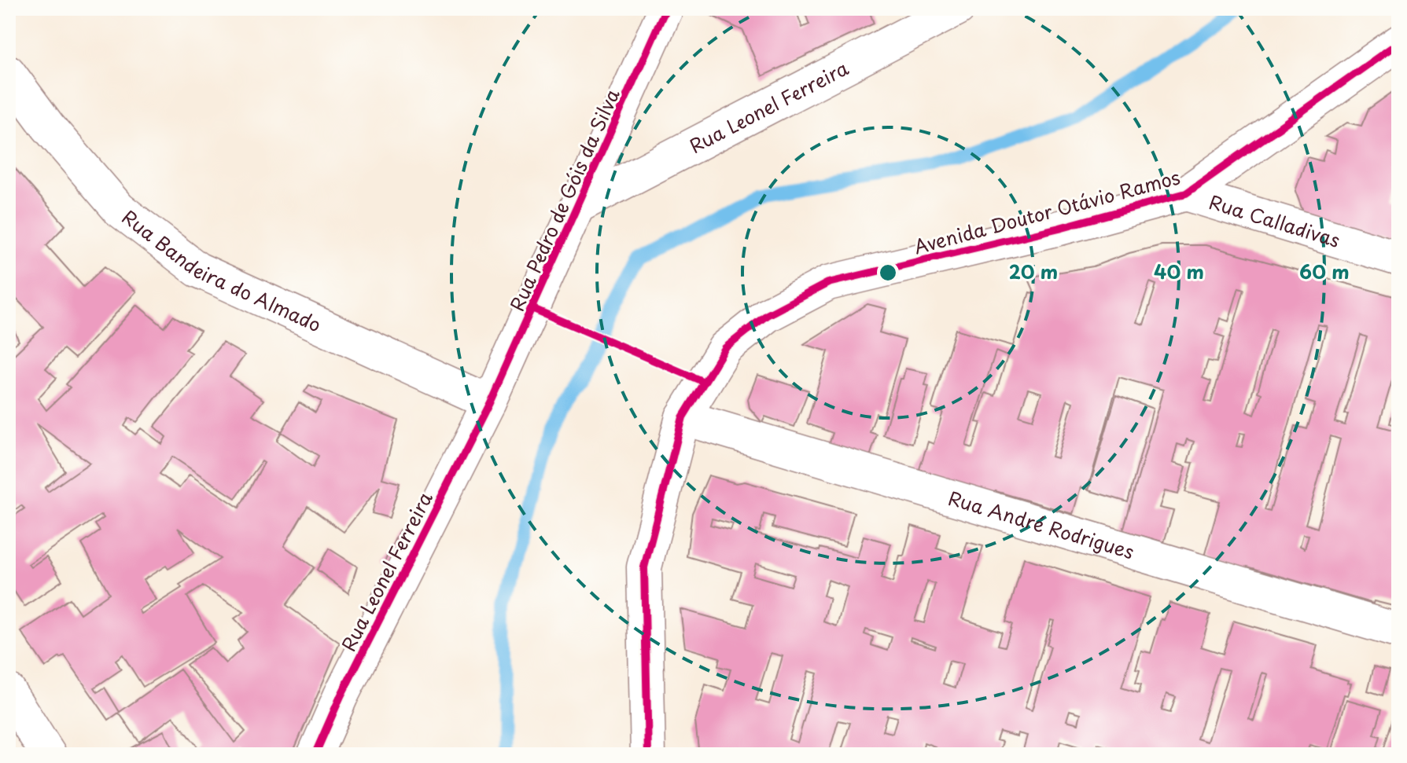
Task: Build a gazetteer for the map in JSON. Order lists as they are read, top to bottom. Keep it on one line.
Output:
{"streets":{"street":["Rua Leonel Ferreira","Rua Pedro de Góis da Silva","Avenida Doutor Otávio Ramos","Rua Calladivas","Rua Bandeira do Almado","Rua André Rodrigues"]},"crossings":[["Rua Leonel Ferreira","Rua Pedro de Góis da Silva"],["Rua Leonel Ferreira","Rua Bandeira do Almado"],["Rua Pedro de Góis da Silva","Rua Bandeira do Almado"],["Avenida Doutor Otávio Ramos","Rua Calladivas"],["Avenida Doutor Otávio Ramos","Rua André Rodrigues"]],"rings":["20 m","40 m","60 m"]}
